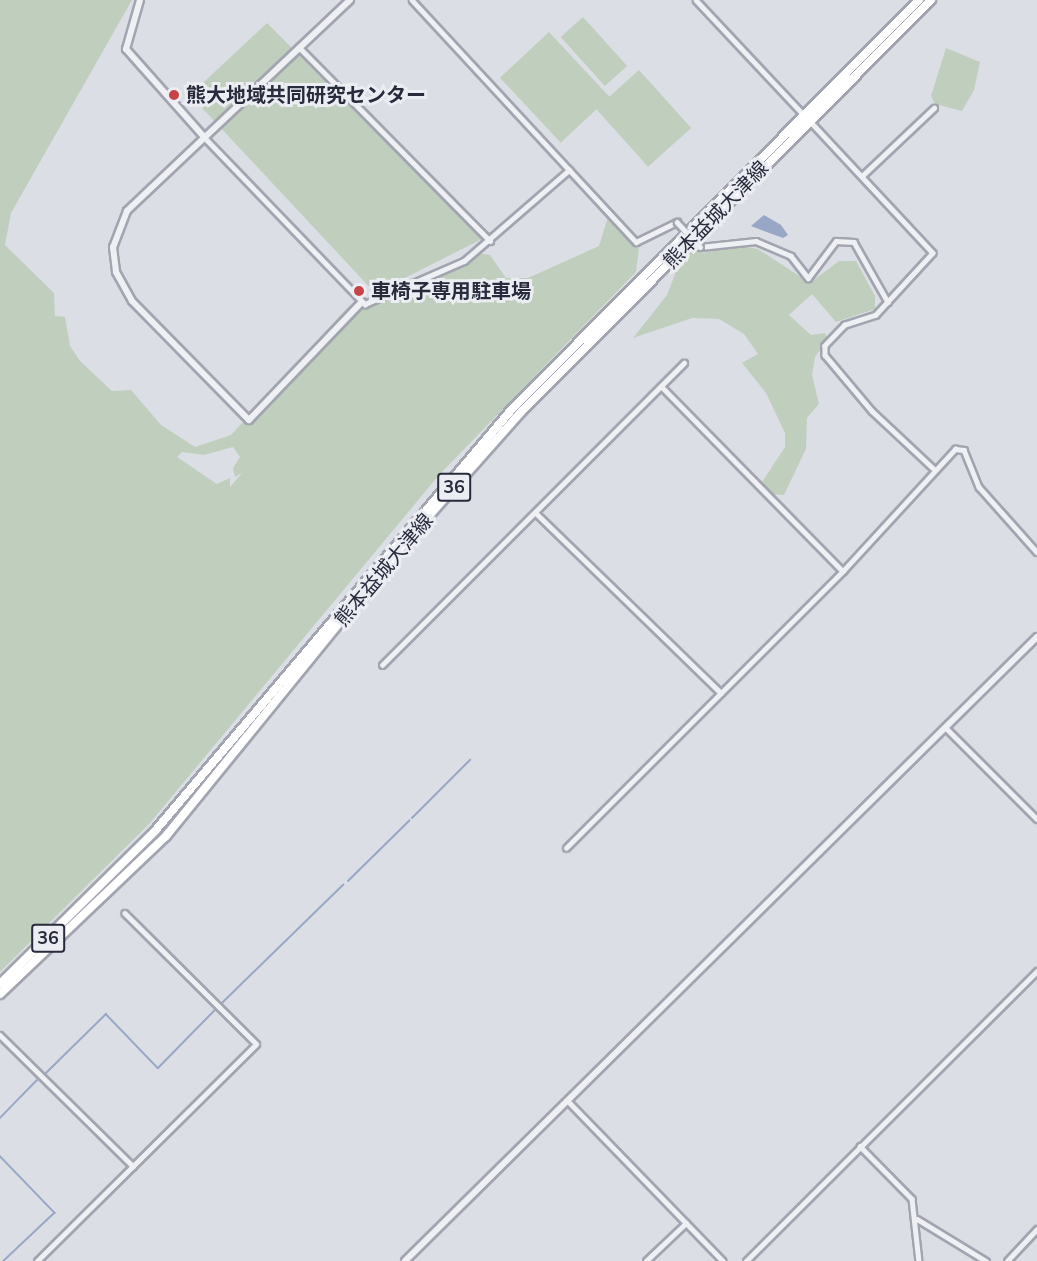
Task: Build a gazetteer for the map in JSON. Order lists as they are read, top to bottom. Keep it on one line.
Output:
{"streets":{"main road":["熊本益城大津線","36"]},"places":["熊大地域共同研究センター","車椅子専用駐車場"]}
